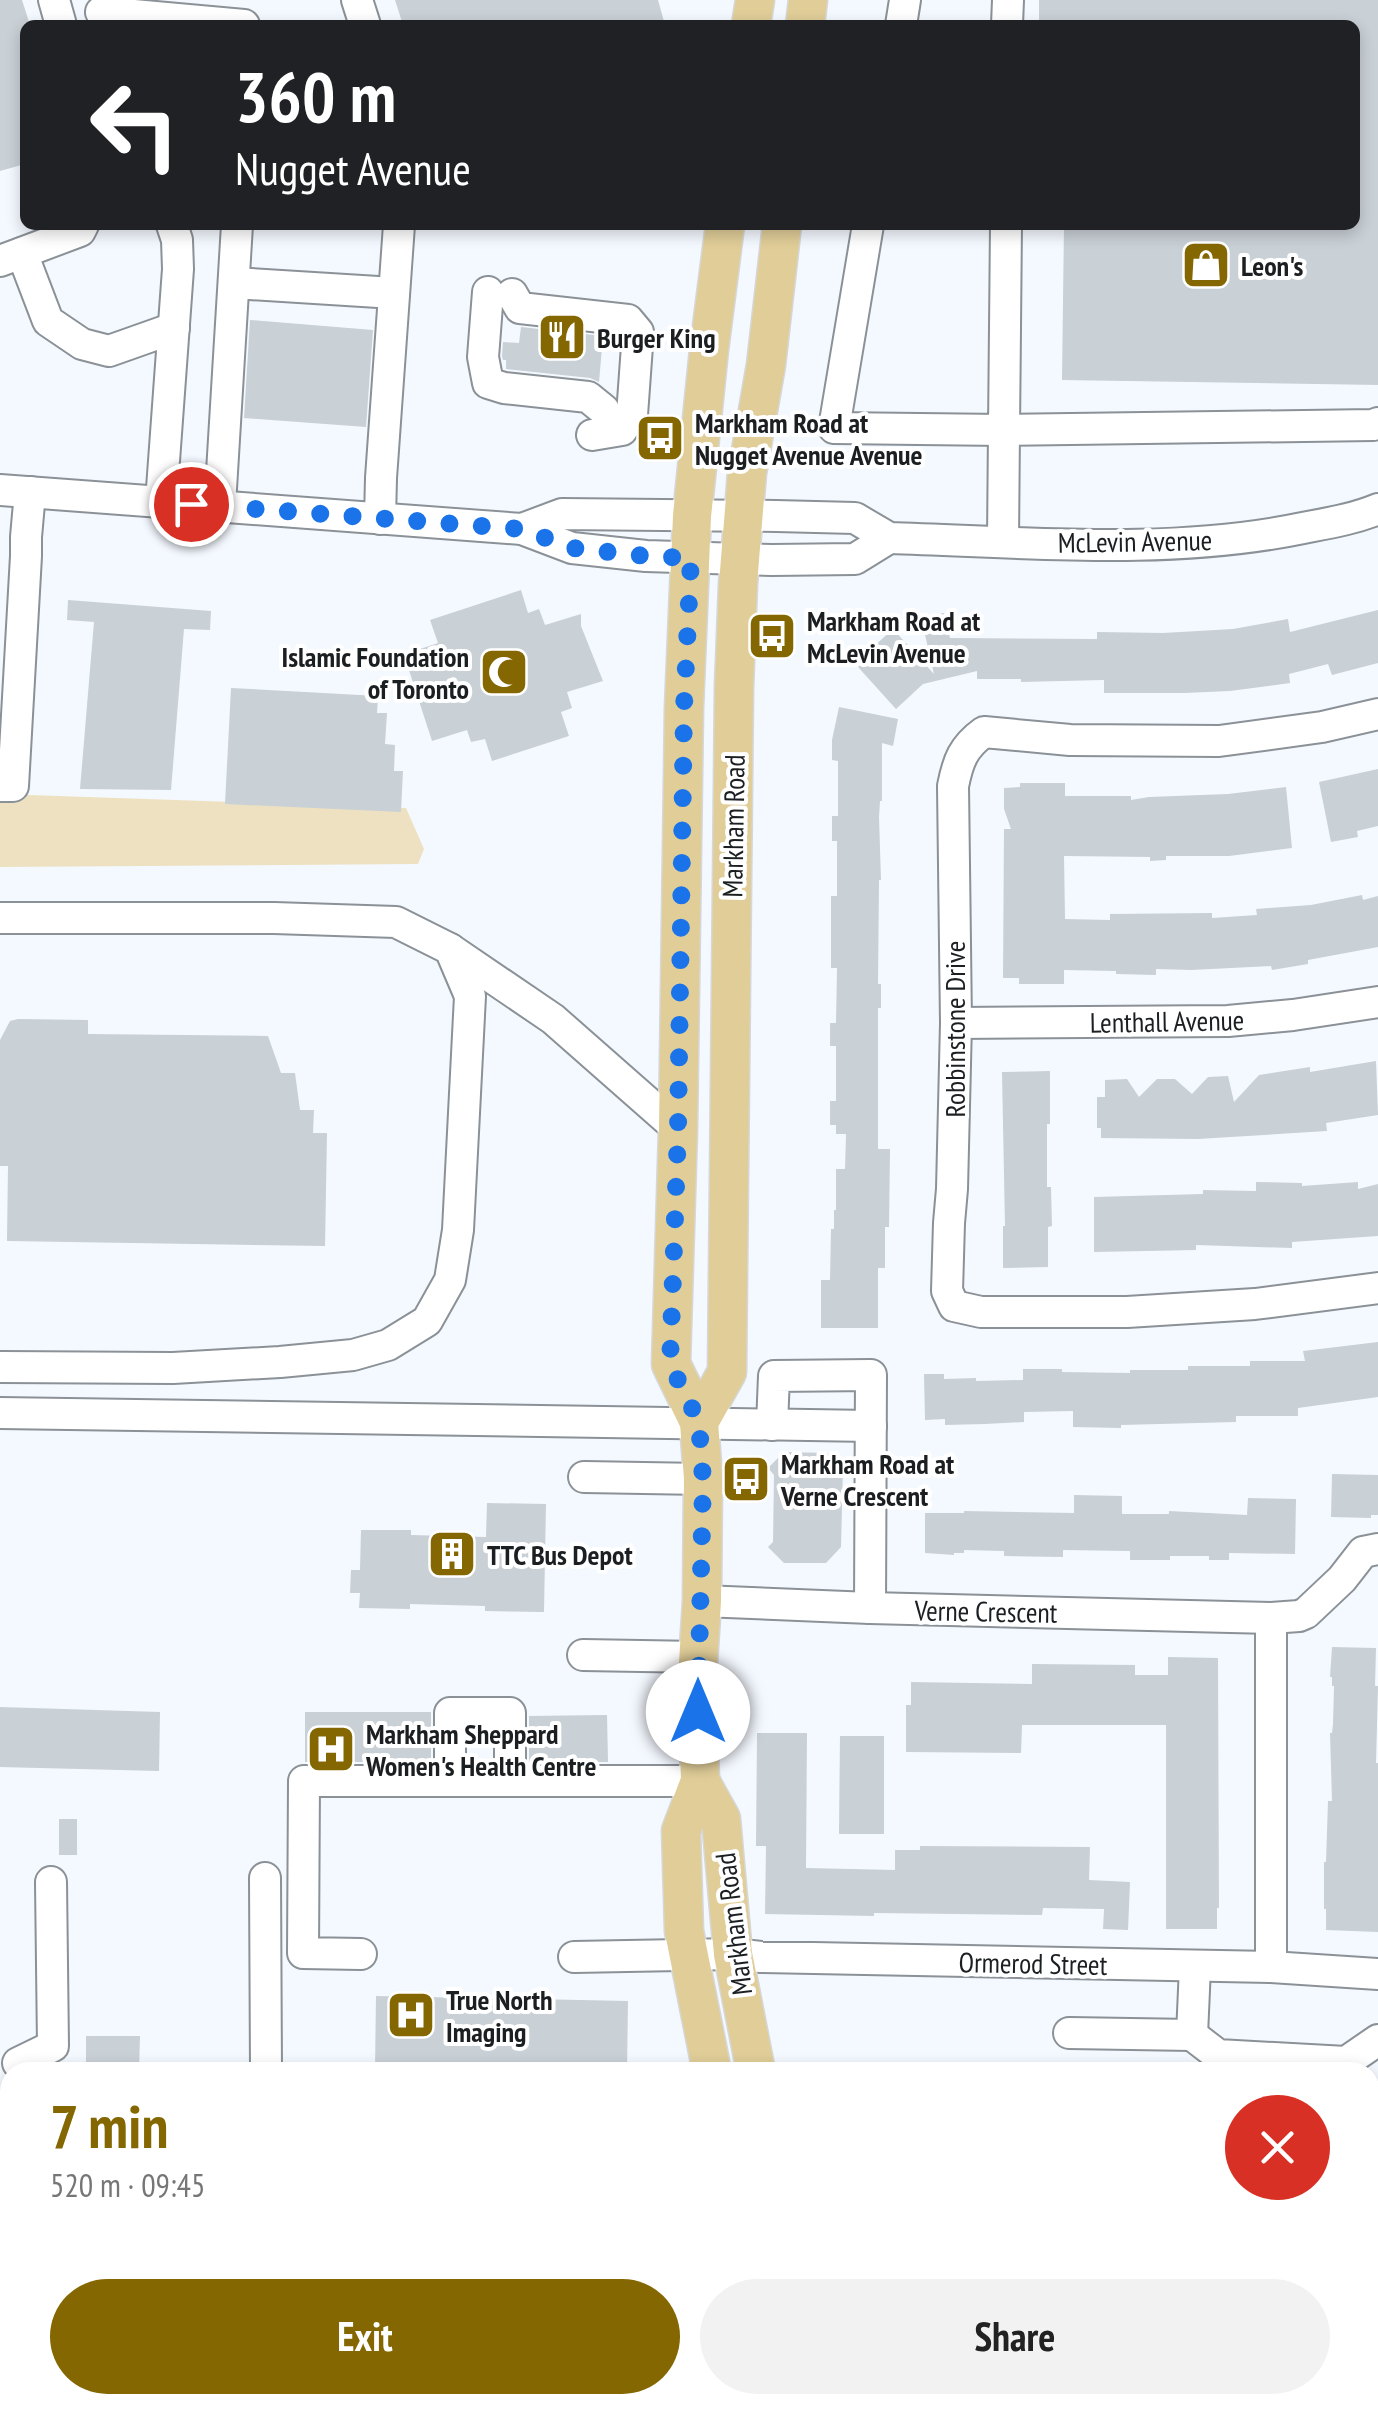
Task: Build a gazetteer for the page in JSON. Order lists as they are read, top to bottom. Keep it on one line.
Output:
{"streets":{"main road":["Markham Road"],"street":["McLevin Avenue","Lenthall Avenue","Robbinstone Drive","Verne Crescent","Ormerod Street"]},"crossings":[["McLevin Avenue","Markham Road"],["Markham Road","Verne Crescent"],["Markham Road","Ormerod Street"],["Lenthall Avenue","Robbinstone Drive"]],"places":{"shop":["Leon's"],"restaurant":["Burger King"],"bus stop":["Markham Road at Nugget Avenue Avenue","Markham Road at McLevin Avenue","Markham Road at Verne Crescent"],"mosque":["Islamic Foundation of Toronto"],"building":["TTC Bus Depot"],"hospital":["Markham Sheppard Women's Health Centre","True North Imaging"]},"page":{"turn":["360 m","Nugget Avenue"],"heading":["7 min","520 m · 09:45"],"buttons":["Exit","Share"]}}
